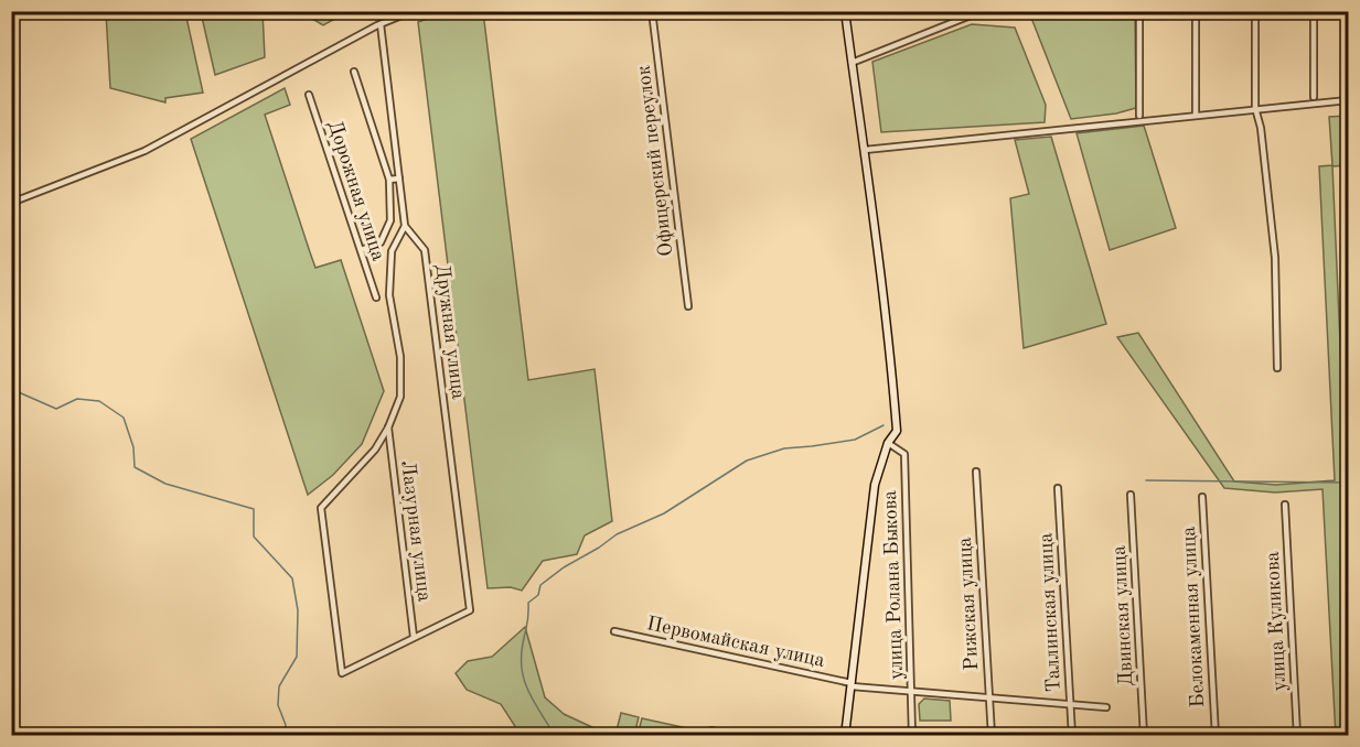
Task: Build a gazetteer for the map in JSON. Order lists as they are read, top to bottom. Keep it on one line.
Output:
{"streets":{"street":["Офицерский переулок","Дорожная улица","Дружная улица","Лазурная улица","улица Ролана Быкова","Рижская улица","Таллинская улица","Двинская улица","Белокаменная улица","улица Куликова","Первомайская улица"]},"crossings":[["Дружная улица","Лазурная улица"],["улица Ролана Быкова","Первомайская улица"],["Рижская улица","Первомайская улица"],["Таллинская улица","Первомайская улица"]]}
